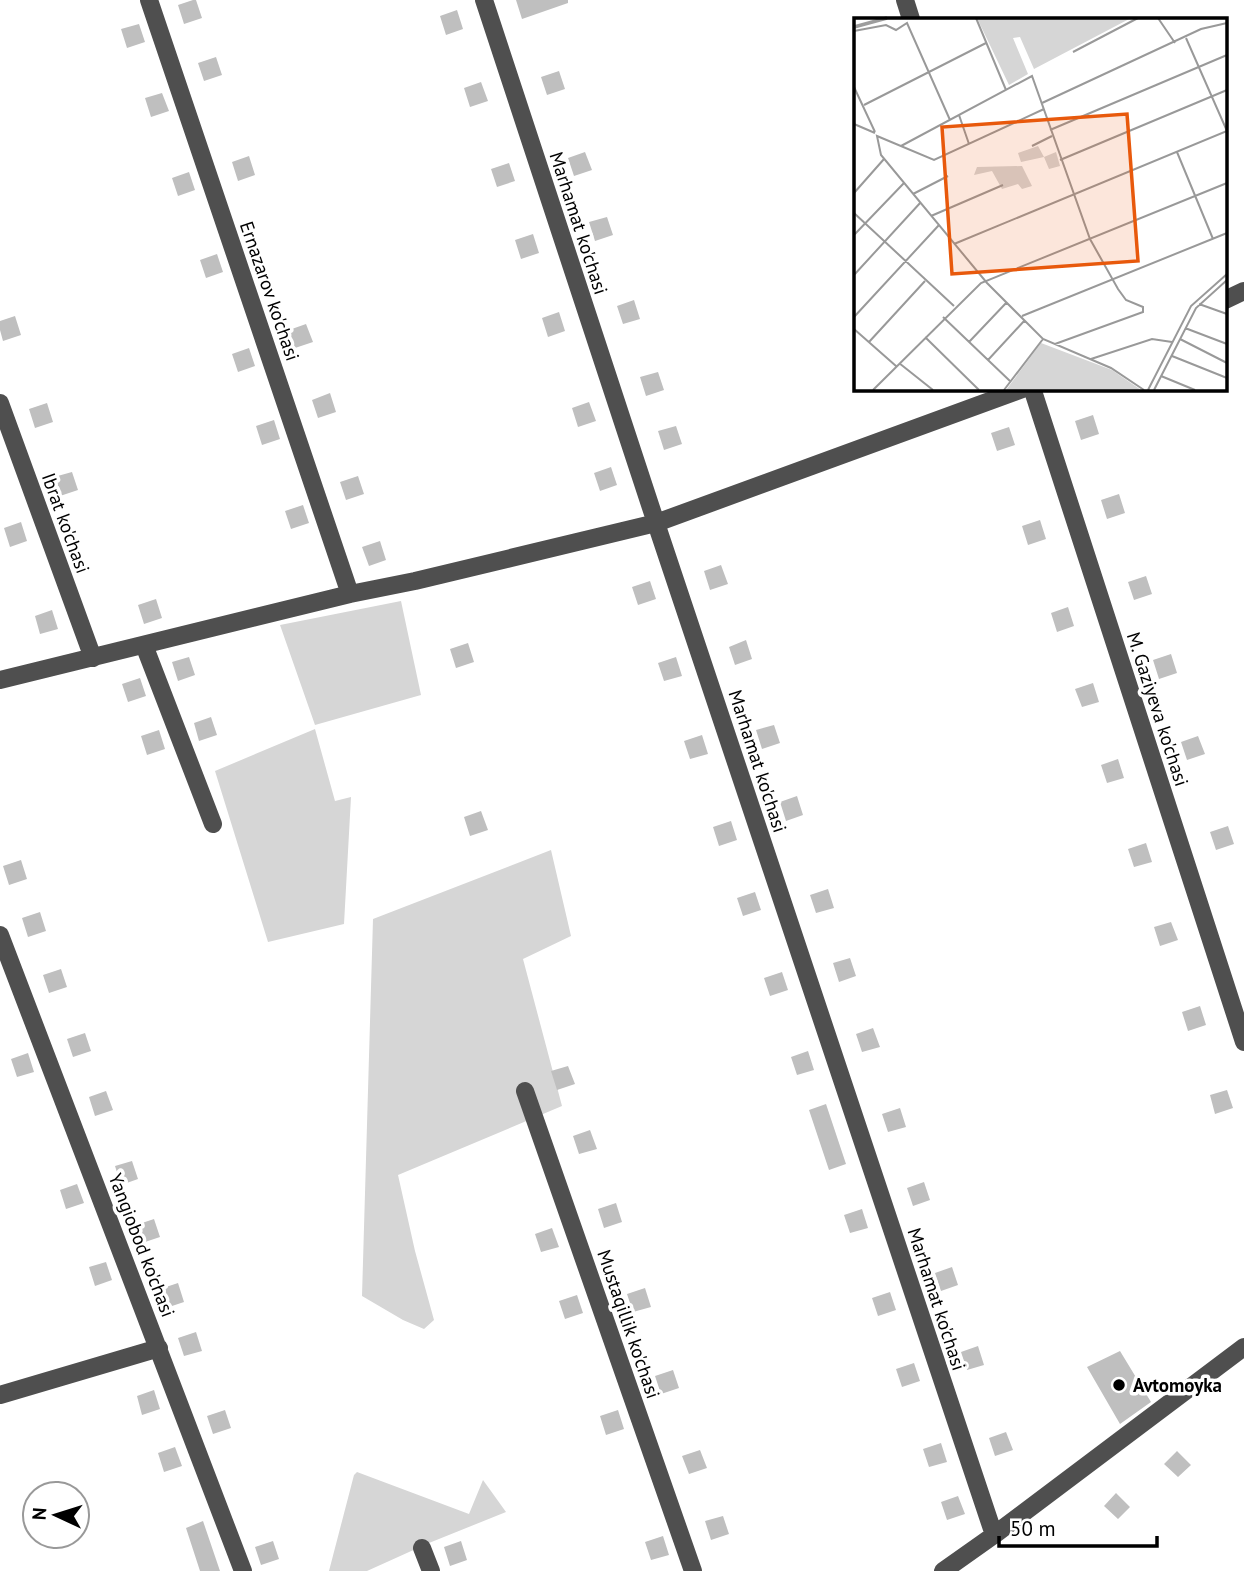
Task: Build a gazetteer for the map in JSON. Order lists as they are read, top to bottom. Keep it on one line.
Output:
{"streets":{"street":["Marhamat ko'chasi","Ernazarov ko'chasi","Ibrat ko'chasi","M. Gaziyeva ko'chasi","Yangiobod ko'chasi","Mustaqillik ko'chasi"]},"places":["Avtomoyka"],"scale_bar":"50 m","north":"left"}
